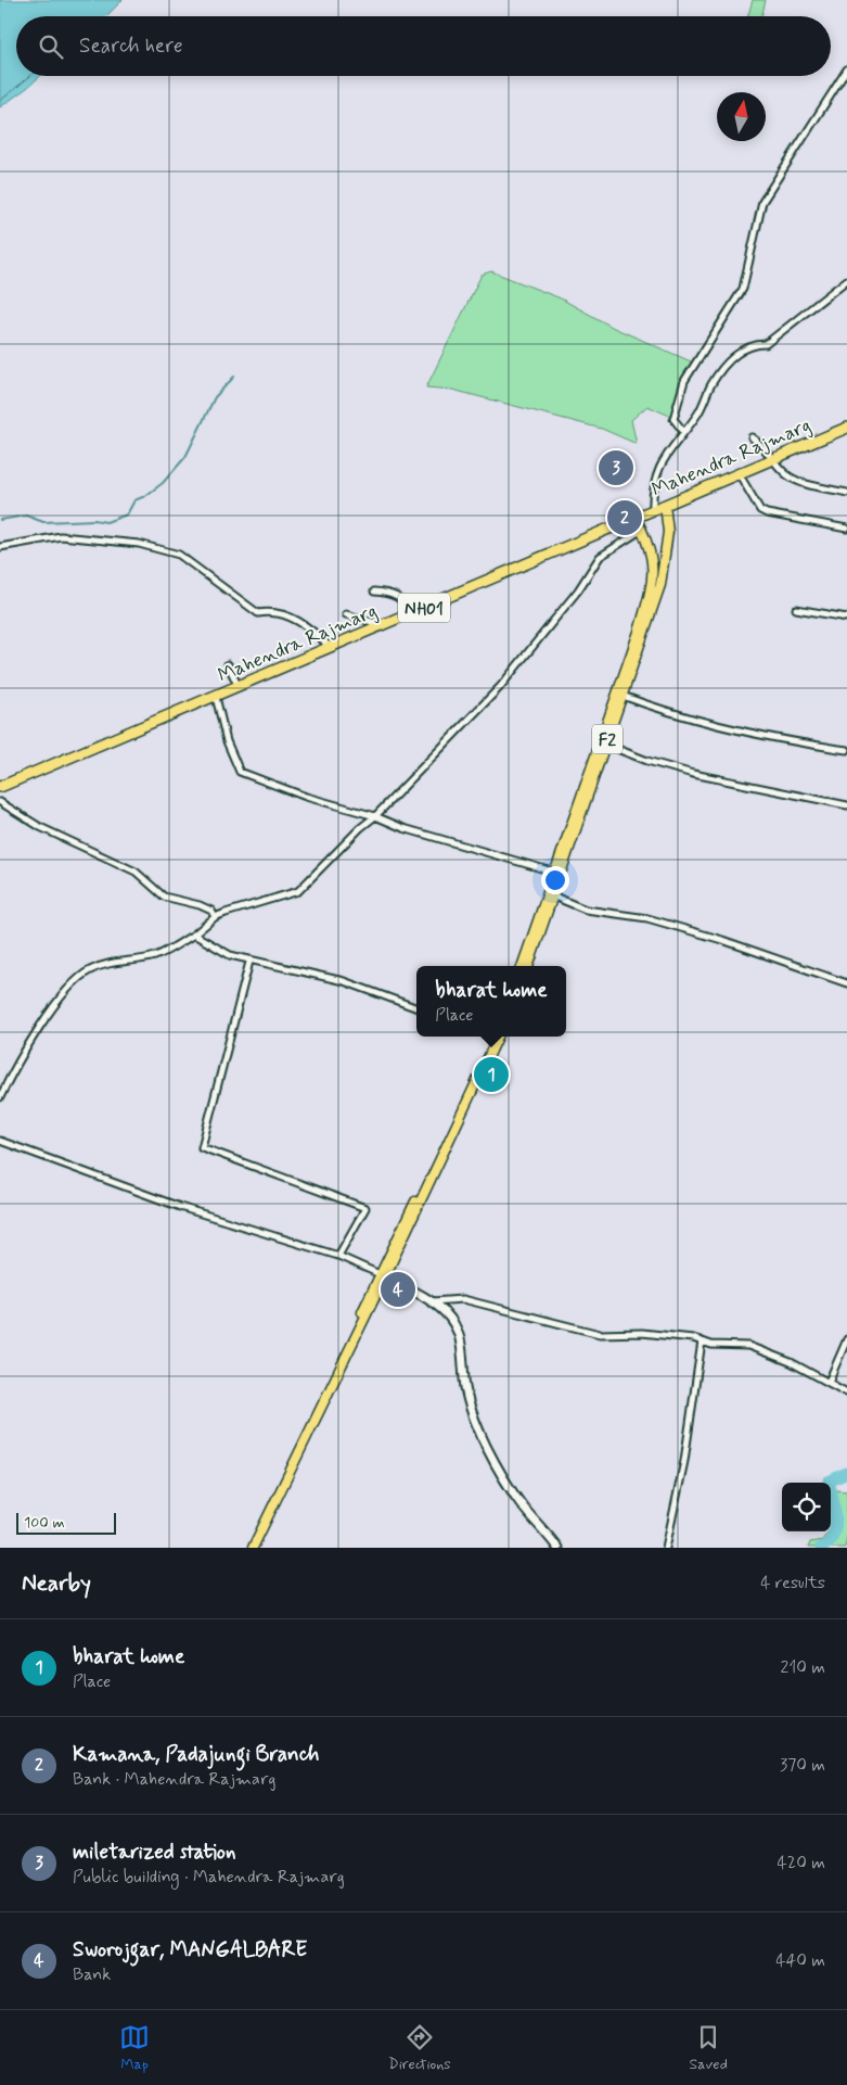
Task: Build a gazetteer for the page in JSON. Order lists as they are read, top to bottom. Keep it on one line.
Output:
{"streets":{"highway":["Mahendra Rajmarg","NH01"],"main road":["F2"]},"crossings":[["Mahendra Rajmarg","F2"]],"scale_bar":"100 m","north":"top","page":{"search":"Search here","pins":["3","2","1","4"],"popup":["bharat home","Place"],"scale":"100 m","heading":["Nearby","4 results"],"list":[{"mark":"1","name":"bharat home","note":"Place","value":"210 m"},{"mark":"2","name":"Kamana, Padajungi Branch","note":"Bank · Mahendra Rajmarg","value":"370 m"},{"mark":"3","name":"miletarized station","note":"Public building · Mahendra Rajmarg","value":"420 m"},{"mark":"4","name":"Sworojgar, MANGALBARE","note":"Bank","value":"440 m"}],"nav":["Map","Directions","Saved"]}}
